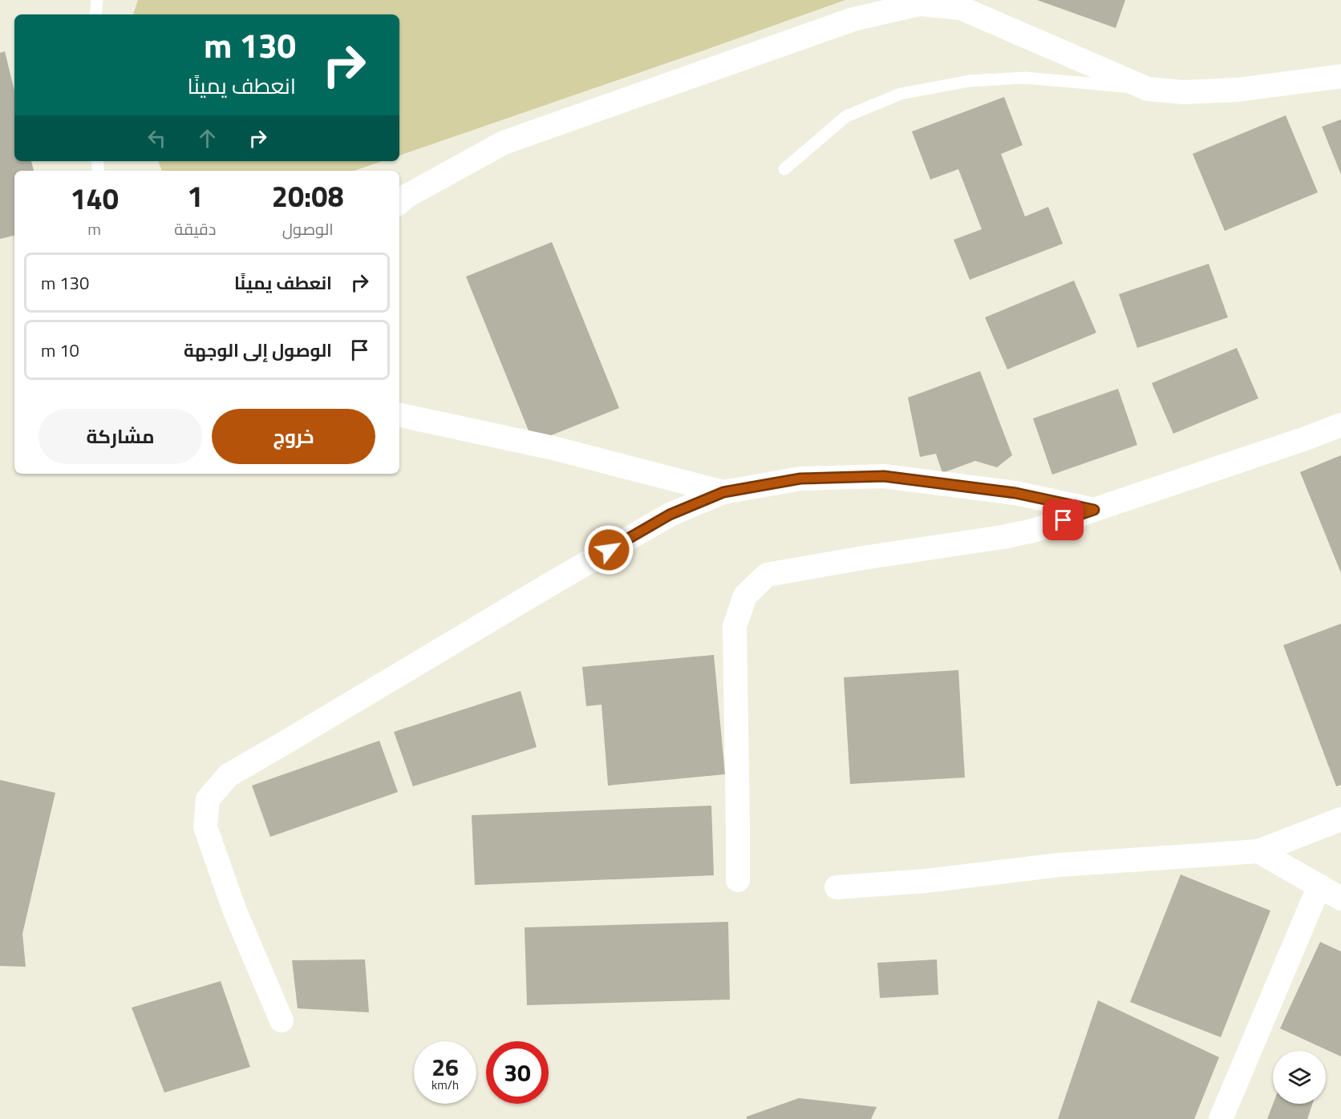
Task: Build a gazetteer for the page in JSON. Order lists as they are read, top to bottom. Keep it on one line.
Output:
{"page":{"turn":["130 m","انعطف يمينًا"],"eta":["20:08","الوصول","1","دقيقة","140","m"],"list":[{"name":"انعطف يمينًا","value":"130 m"},{"name":"الوصول إلى الوجهة","value":"10 m"}],"buttons":["خروج","مشاركة"],"speed":"26 km/h","limit":"30"}}
